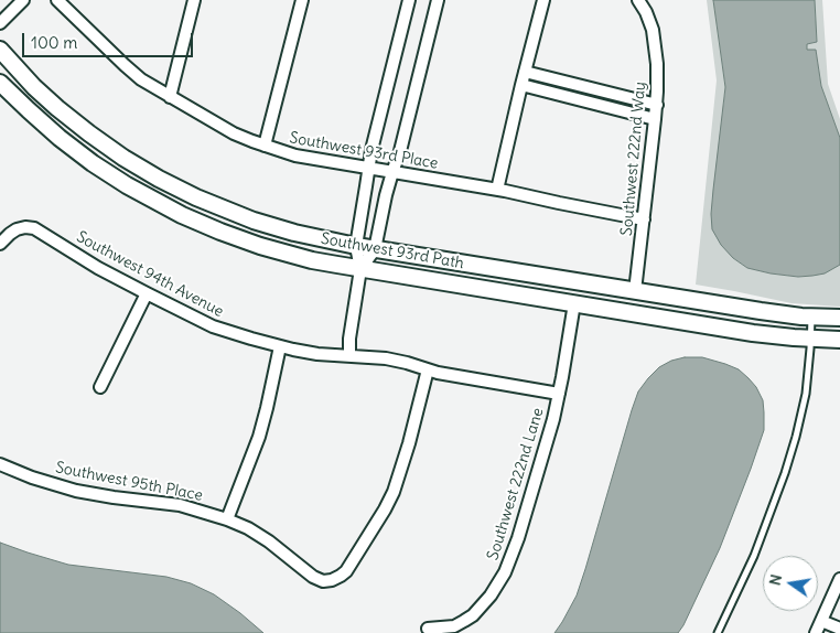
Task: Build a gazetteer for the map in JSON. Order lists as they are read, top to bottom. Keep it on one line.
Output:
{"streets":{"street":["Southwest 93rd Place","Southwest 222nd Way","Southwest 93rd Path","Southwest 94th Avenue","Southwest 95th Place","Southwest 222nd Lane"]},"crossings":[["Southwest 93rd Place","Southwest 222nd Way"],["Southwest 222nd Way","Southwest 93rd Path"],["Southwest 93rd Path","Southwest 222nd Lane"],["Southwest 94th Avenue","Southwest 95th Place"],["Southwest 94th Avenue","Southwest 222nd Lane"]],"scale_bar":"100 m","north":"left"}
